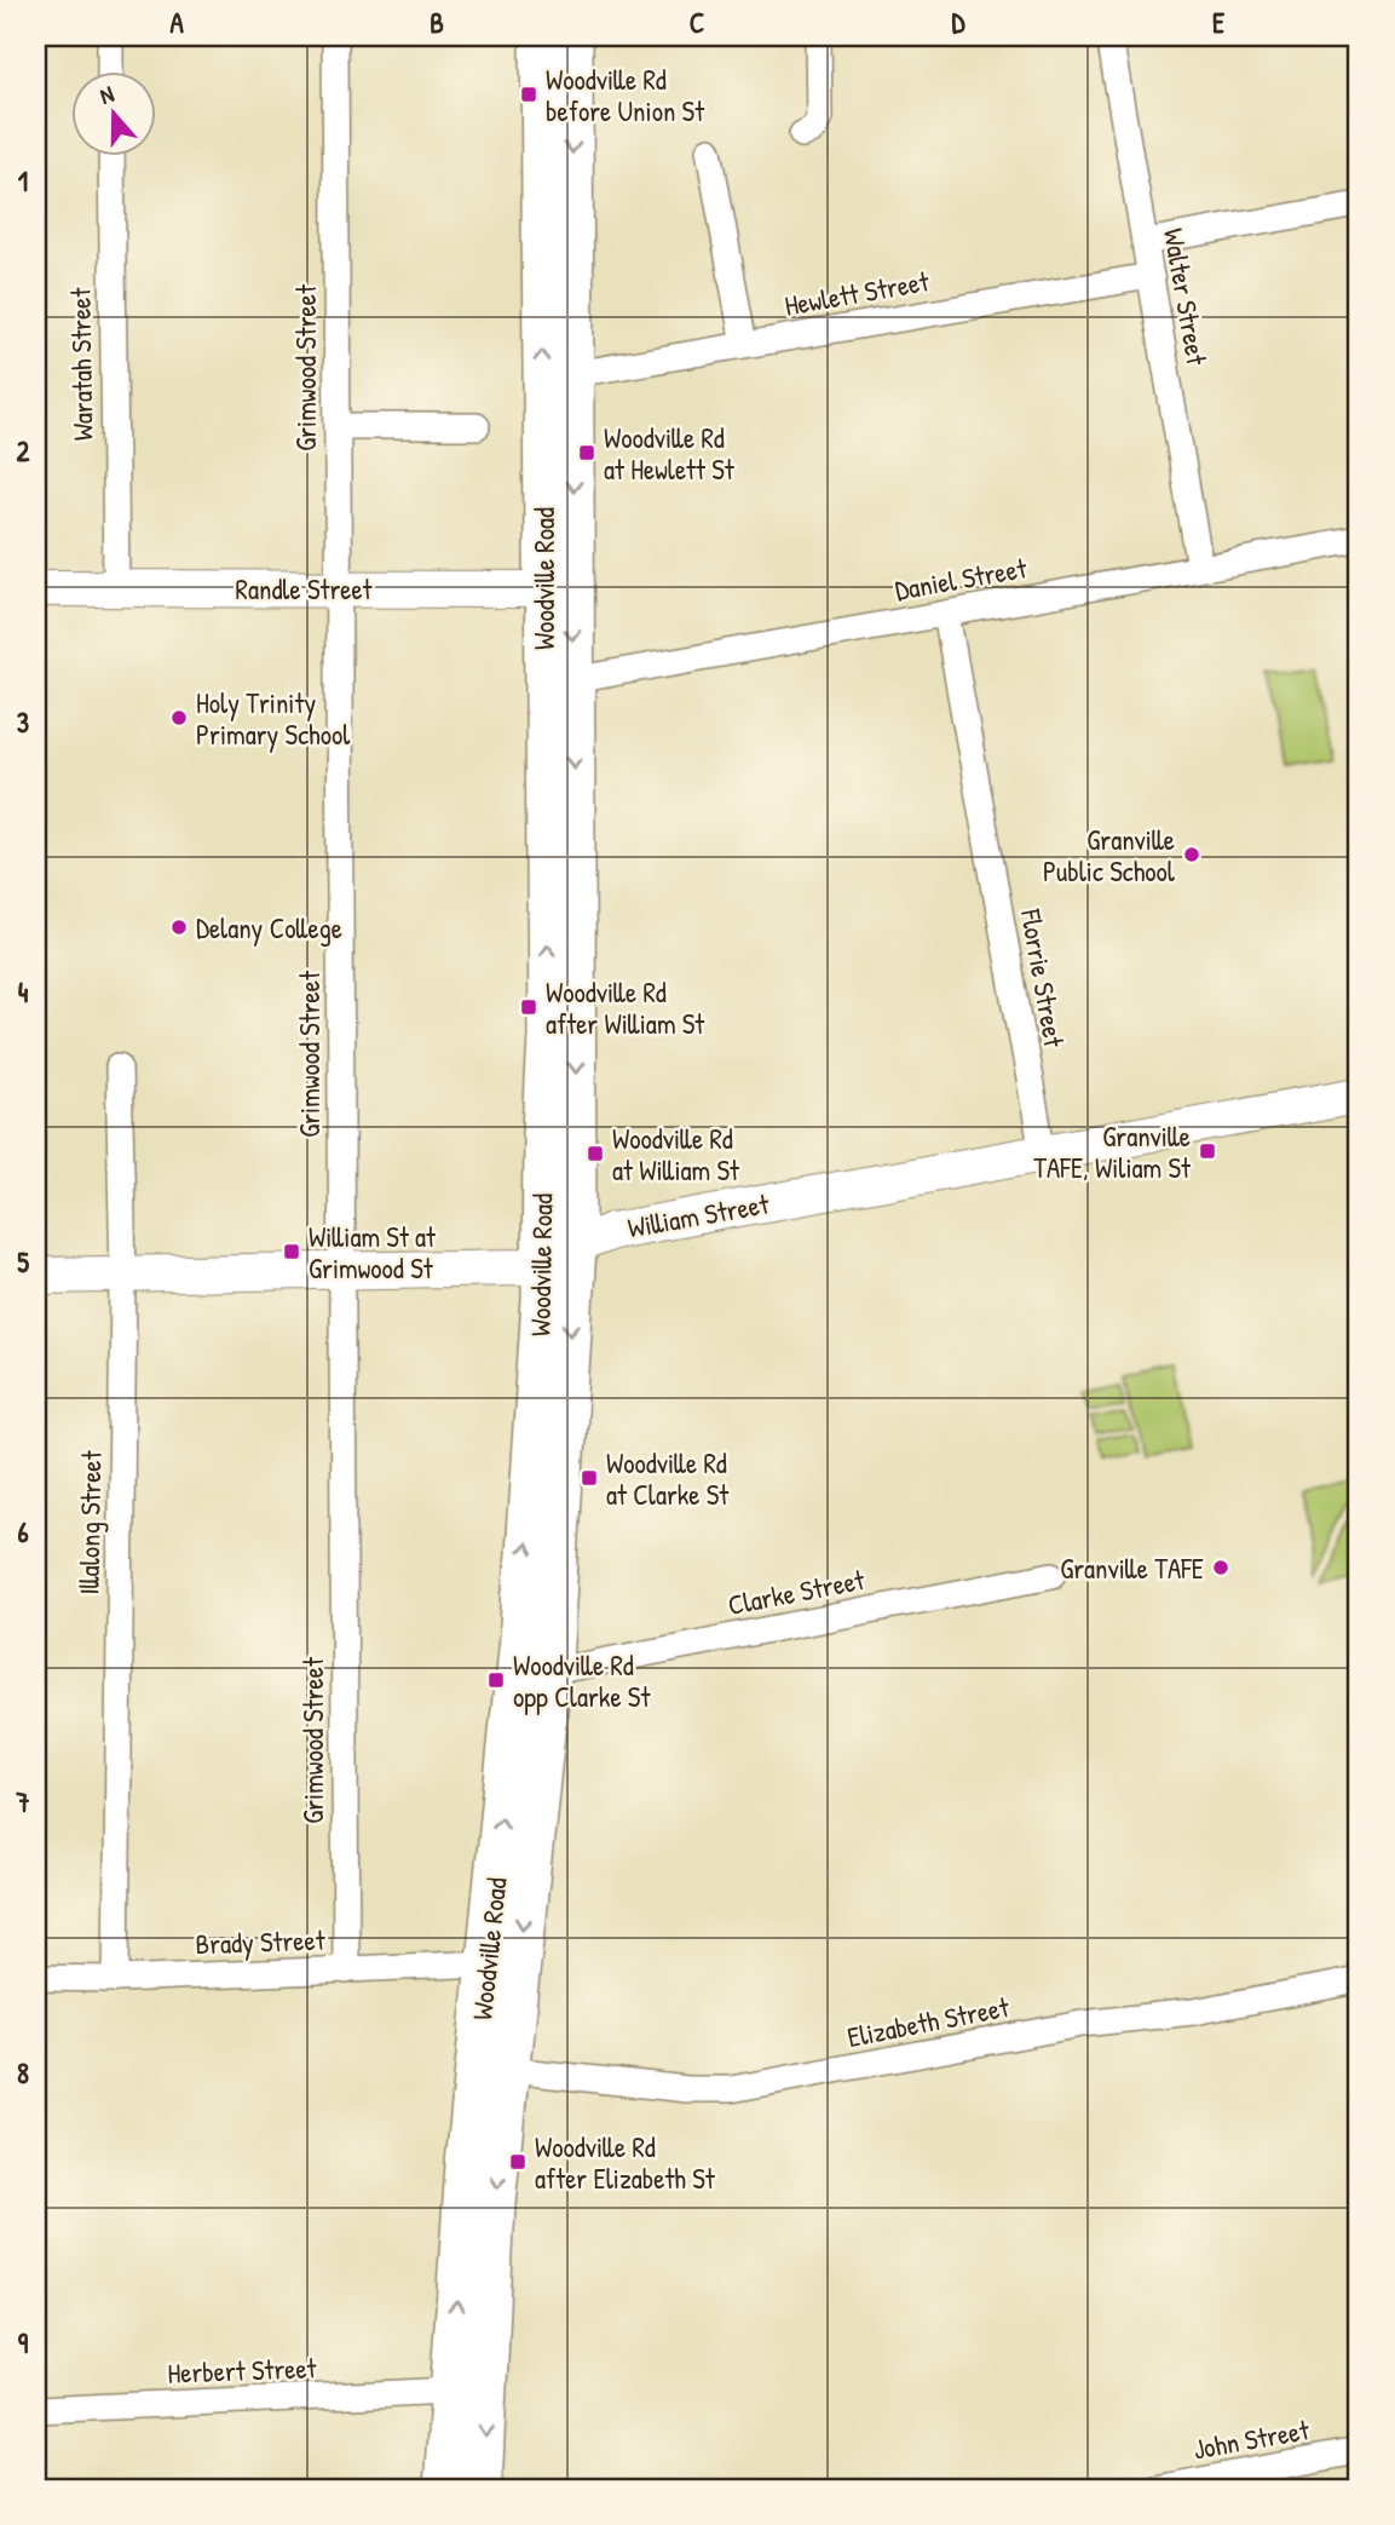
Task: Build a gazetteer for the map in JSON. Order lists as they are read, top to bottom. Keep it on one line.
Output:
{"streets":{"main road":["Woodville Road"],"street":["Hewlett Street","Walter Street","Waratah Street","Grimwood Street","Daniel Street","Randle Street","Florrie Street","William Street","Illalong Street","Clarke Street","Brady Street","Elizabeth Street","Herbert Street","John Street"]},"crossings":[["Hewlett Street","Walter Street"],["Hewlett Street","Woodville Road"],["Walter Street","Daniel Street"],["Waratah Street","Randle Street"],["Grimwood Street","Randle Street"],["Grimwood Street","William Street"],["Grimwood Street","Brady Street"],["Woodville Road","Daniel Street"],["Woodville Road","Randle Street"],["Woodville Road","William Street"],["Woodville Road","Clarke Street"],["Woodville Road","Brady Street"],["Woodville Road","Elizabeth Street"],["Woodville Road","Herbert Street"],["Daniel Street","Florrie Street"],["Florrie Street","William Street"],["William Street","Illalong Street"],["Illalong Street","Brady Street"]],"places":{"transit":["Woodville Rd before Union St","Woodville Rd at Hewlett St","Woodville Rd after William St","Granville TAFE, Wiliam St","Woodville Rd at William St","William St at Grimwood St","Woodville Rd at Clarke St","Woodville Rd opp Clarke St","Woodville Rd after Elizabeth St"],"other":["Holy Trinity Primary School","Granville Public School","Delany College","Granville TAFE"]},"north":"top","grid":{"columns":["A","B","C","D","E"],"rows":["1","2","3","4","5","6","7","8","9"]}}
